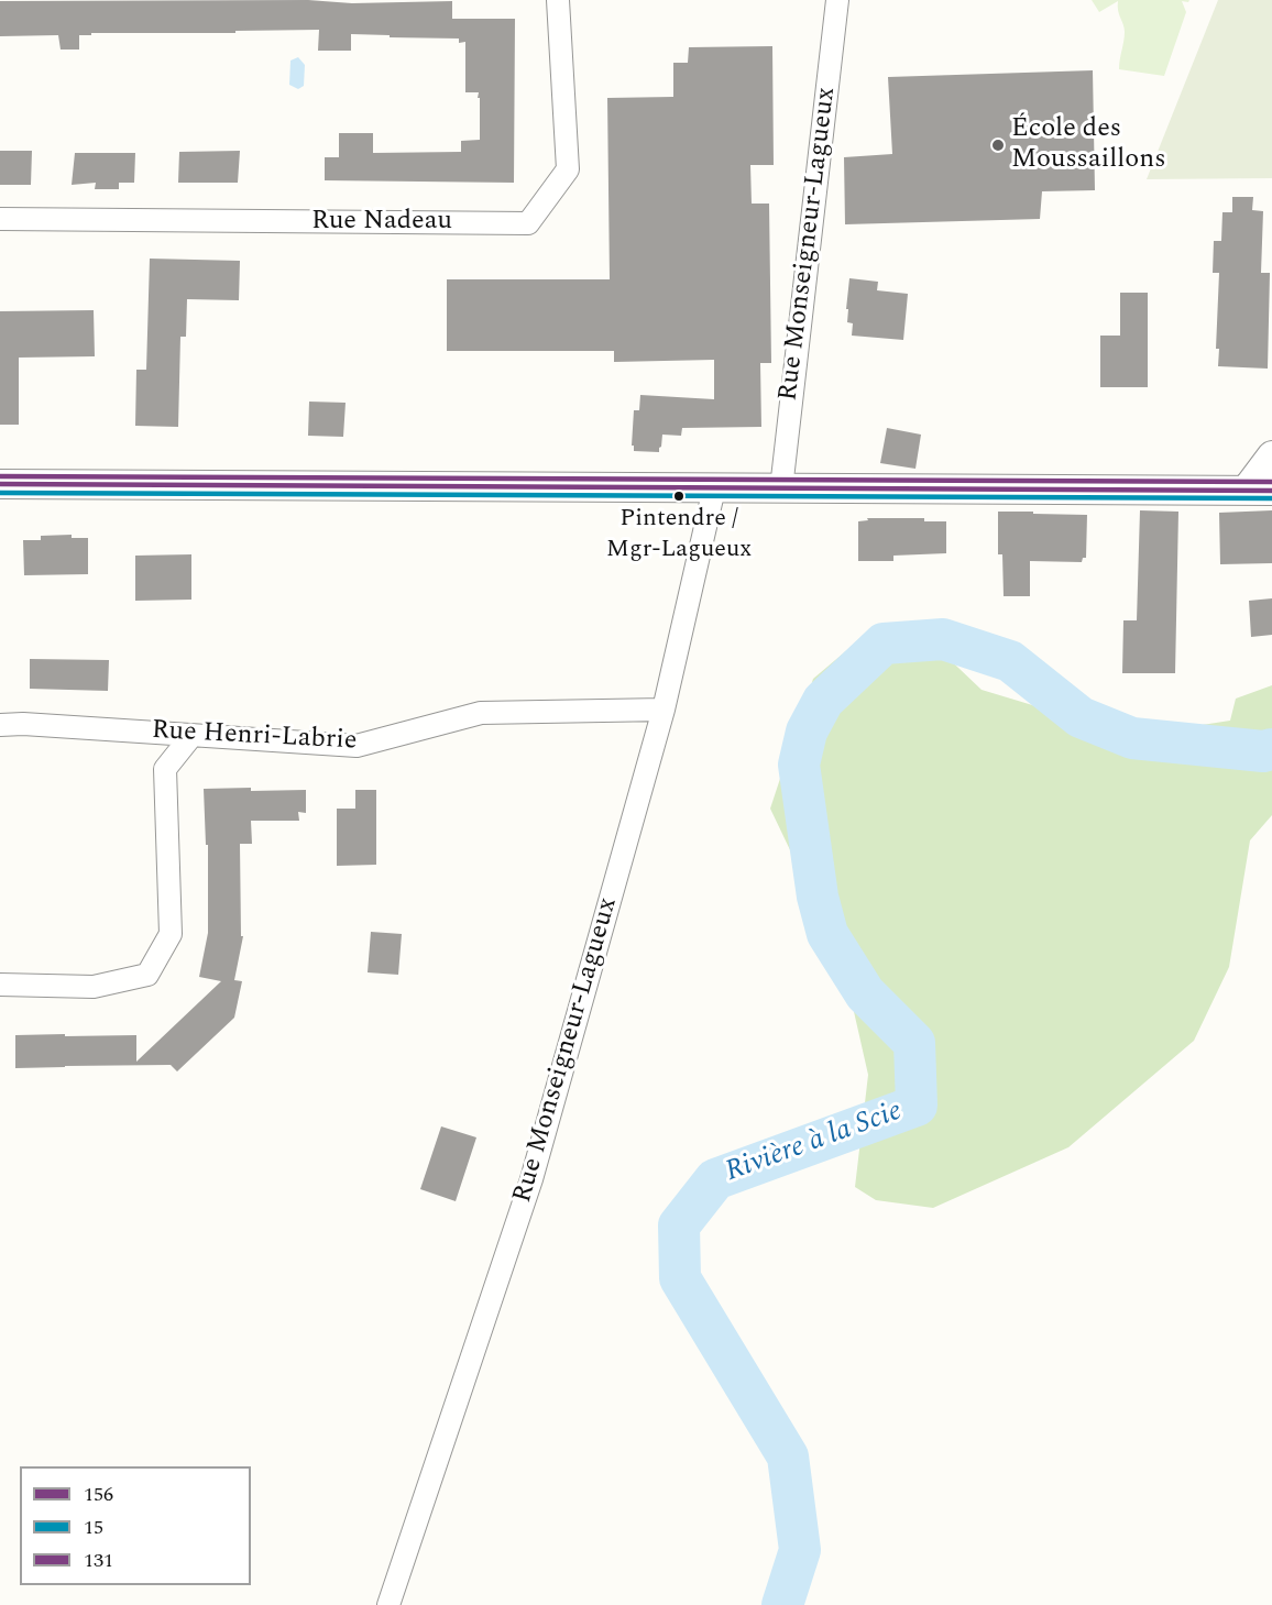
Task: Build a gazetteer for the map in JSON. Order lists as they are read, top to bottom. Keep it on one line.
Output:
{"streets":{"street":["Rue Nadeau","Rue Monseigneur-Lagueux","Rue Henri-Labrie"]},"crossings":[["Rue Monseigneur-Lagueux","Rue Henri-Labrie"]],"water":["Rivière à la Scie"],"places":["École des Moussaillons","Pintendre / Mgr-Lagueux"],"lines":["transit line 131","transit line 156","transit line 15"],"legend":["156","15","131"]}
